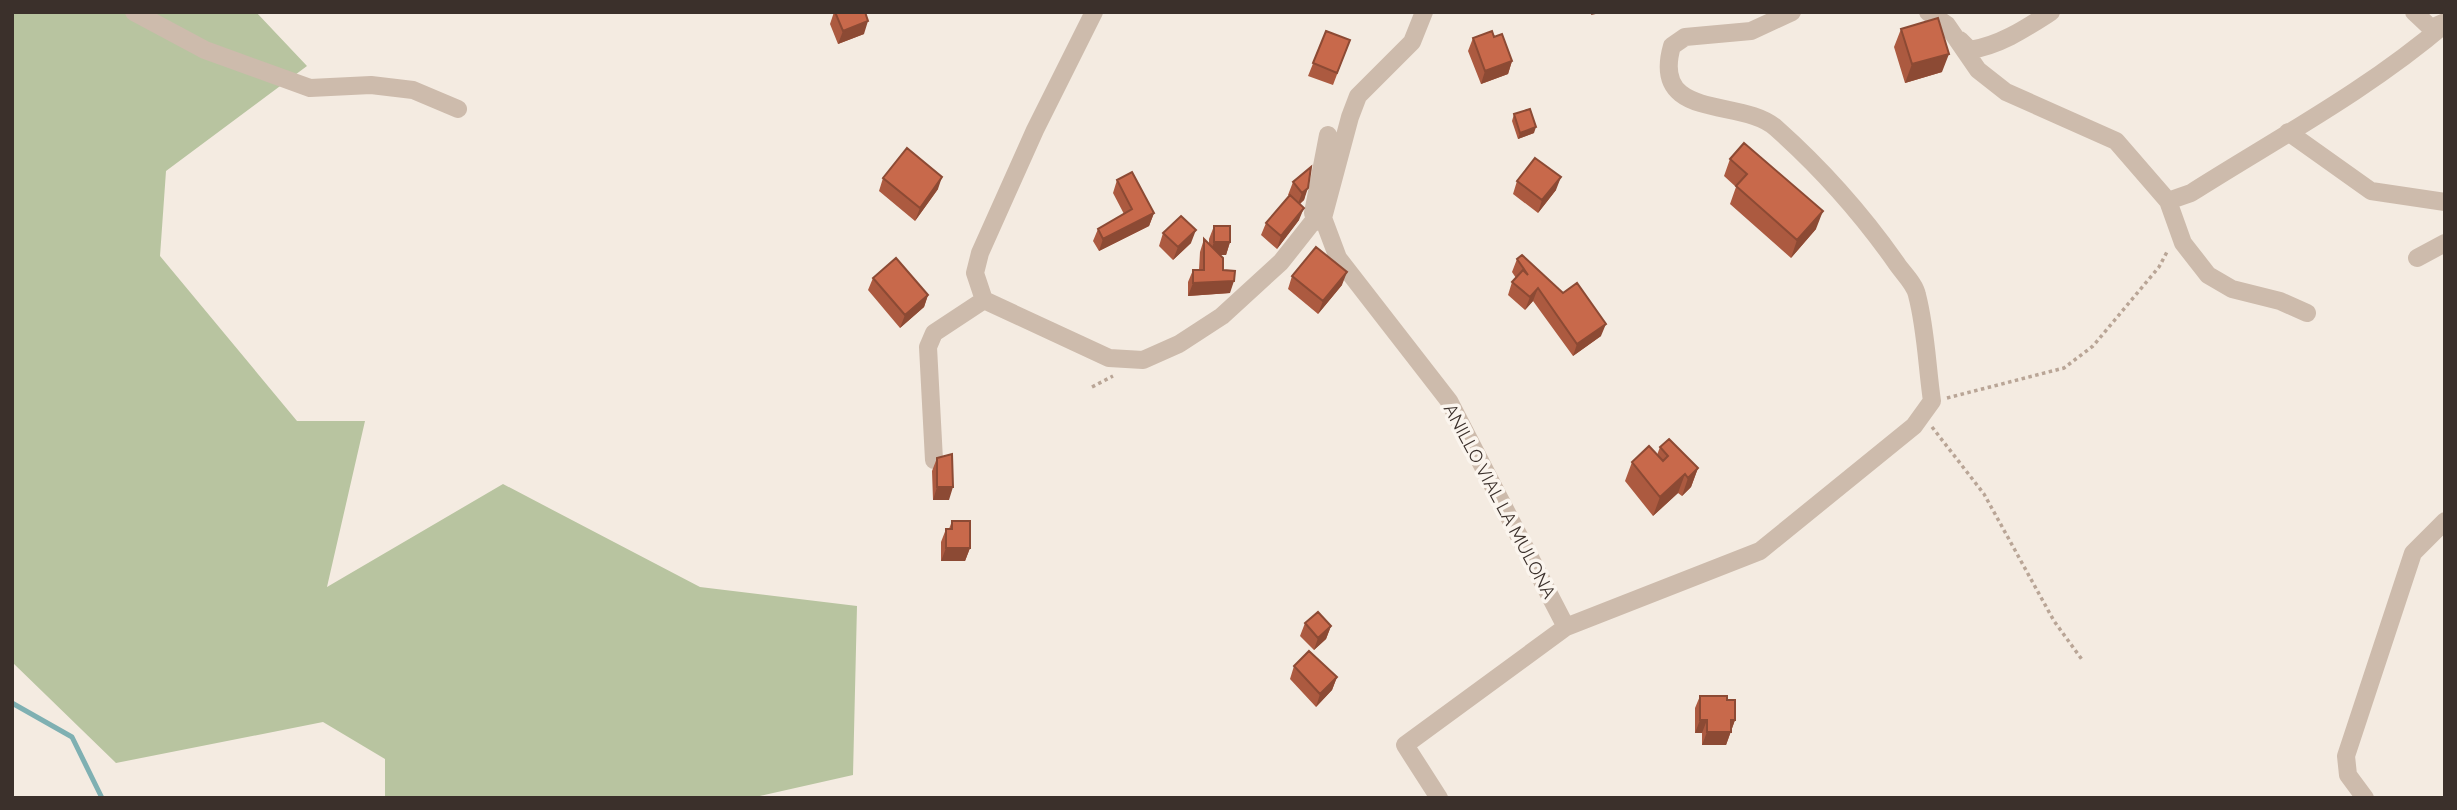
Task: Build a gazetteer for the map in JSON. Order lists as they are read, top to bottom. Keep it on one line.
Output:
{"streets":{"street":["ANILLO VIAL LA MULONA"]}}
